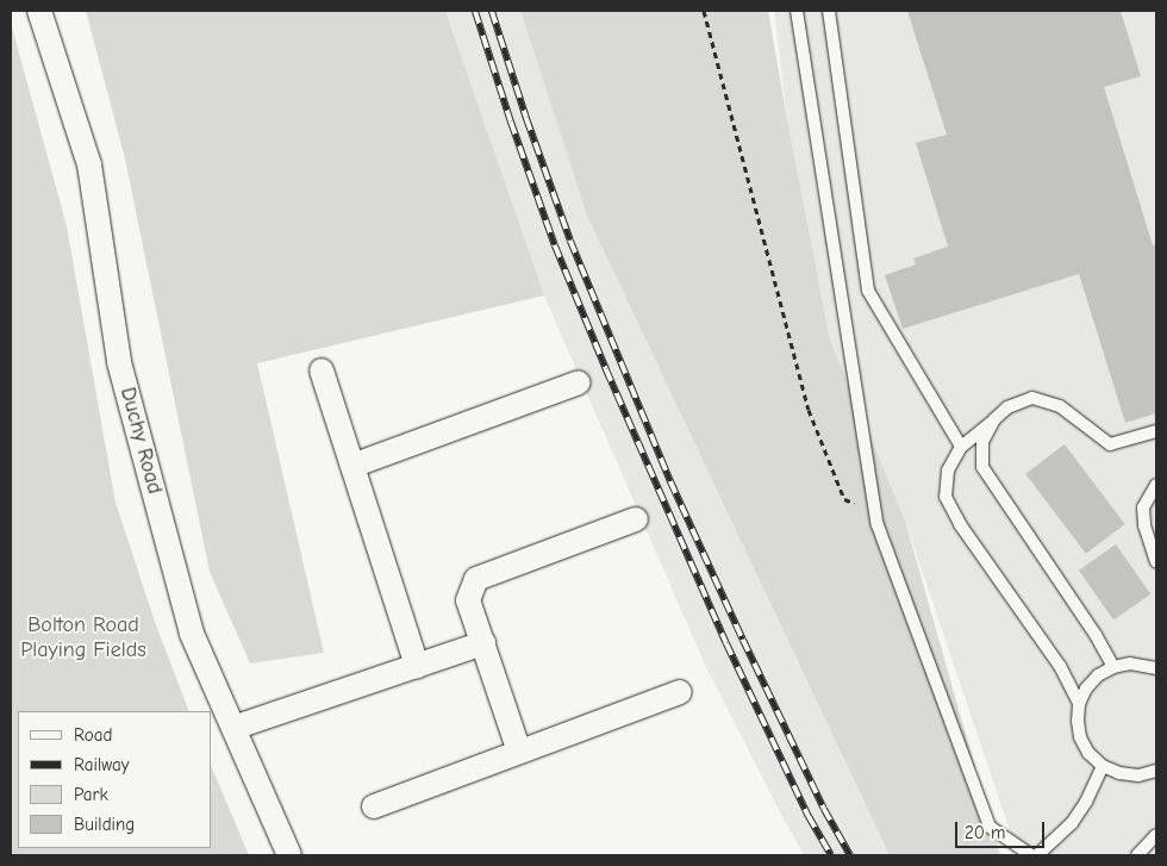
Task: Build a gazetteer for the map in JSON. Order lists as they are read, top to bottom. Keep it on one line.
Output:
{"streets":{"street":["Duchy Road"]},"parks":["Bolton Road Playing Fields"],"legend":["Road","Railway","Park","Building"],"scale_bar":"20 m"}
